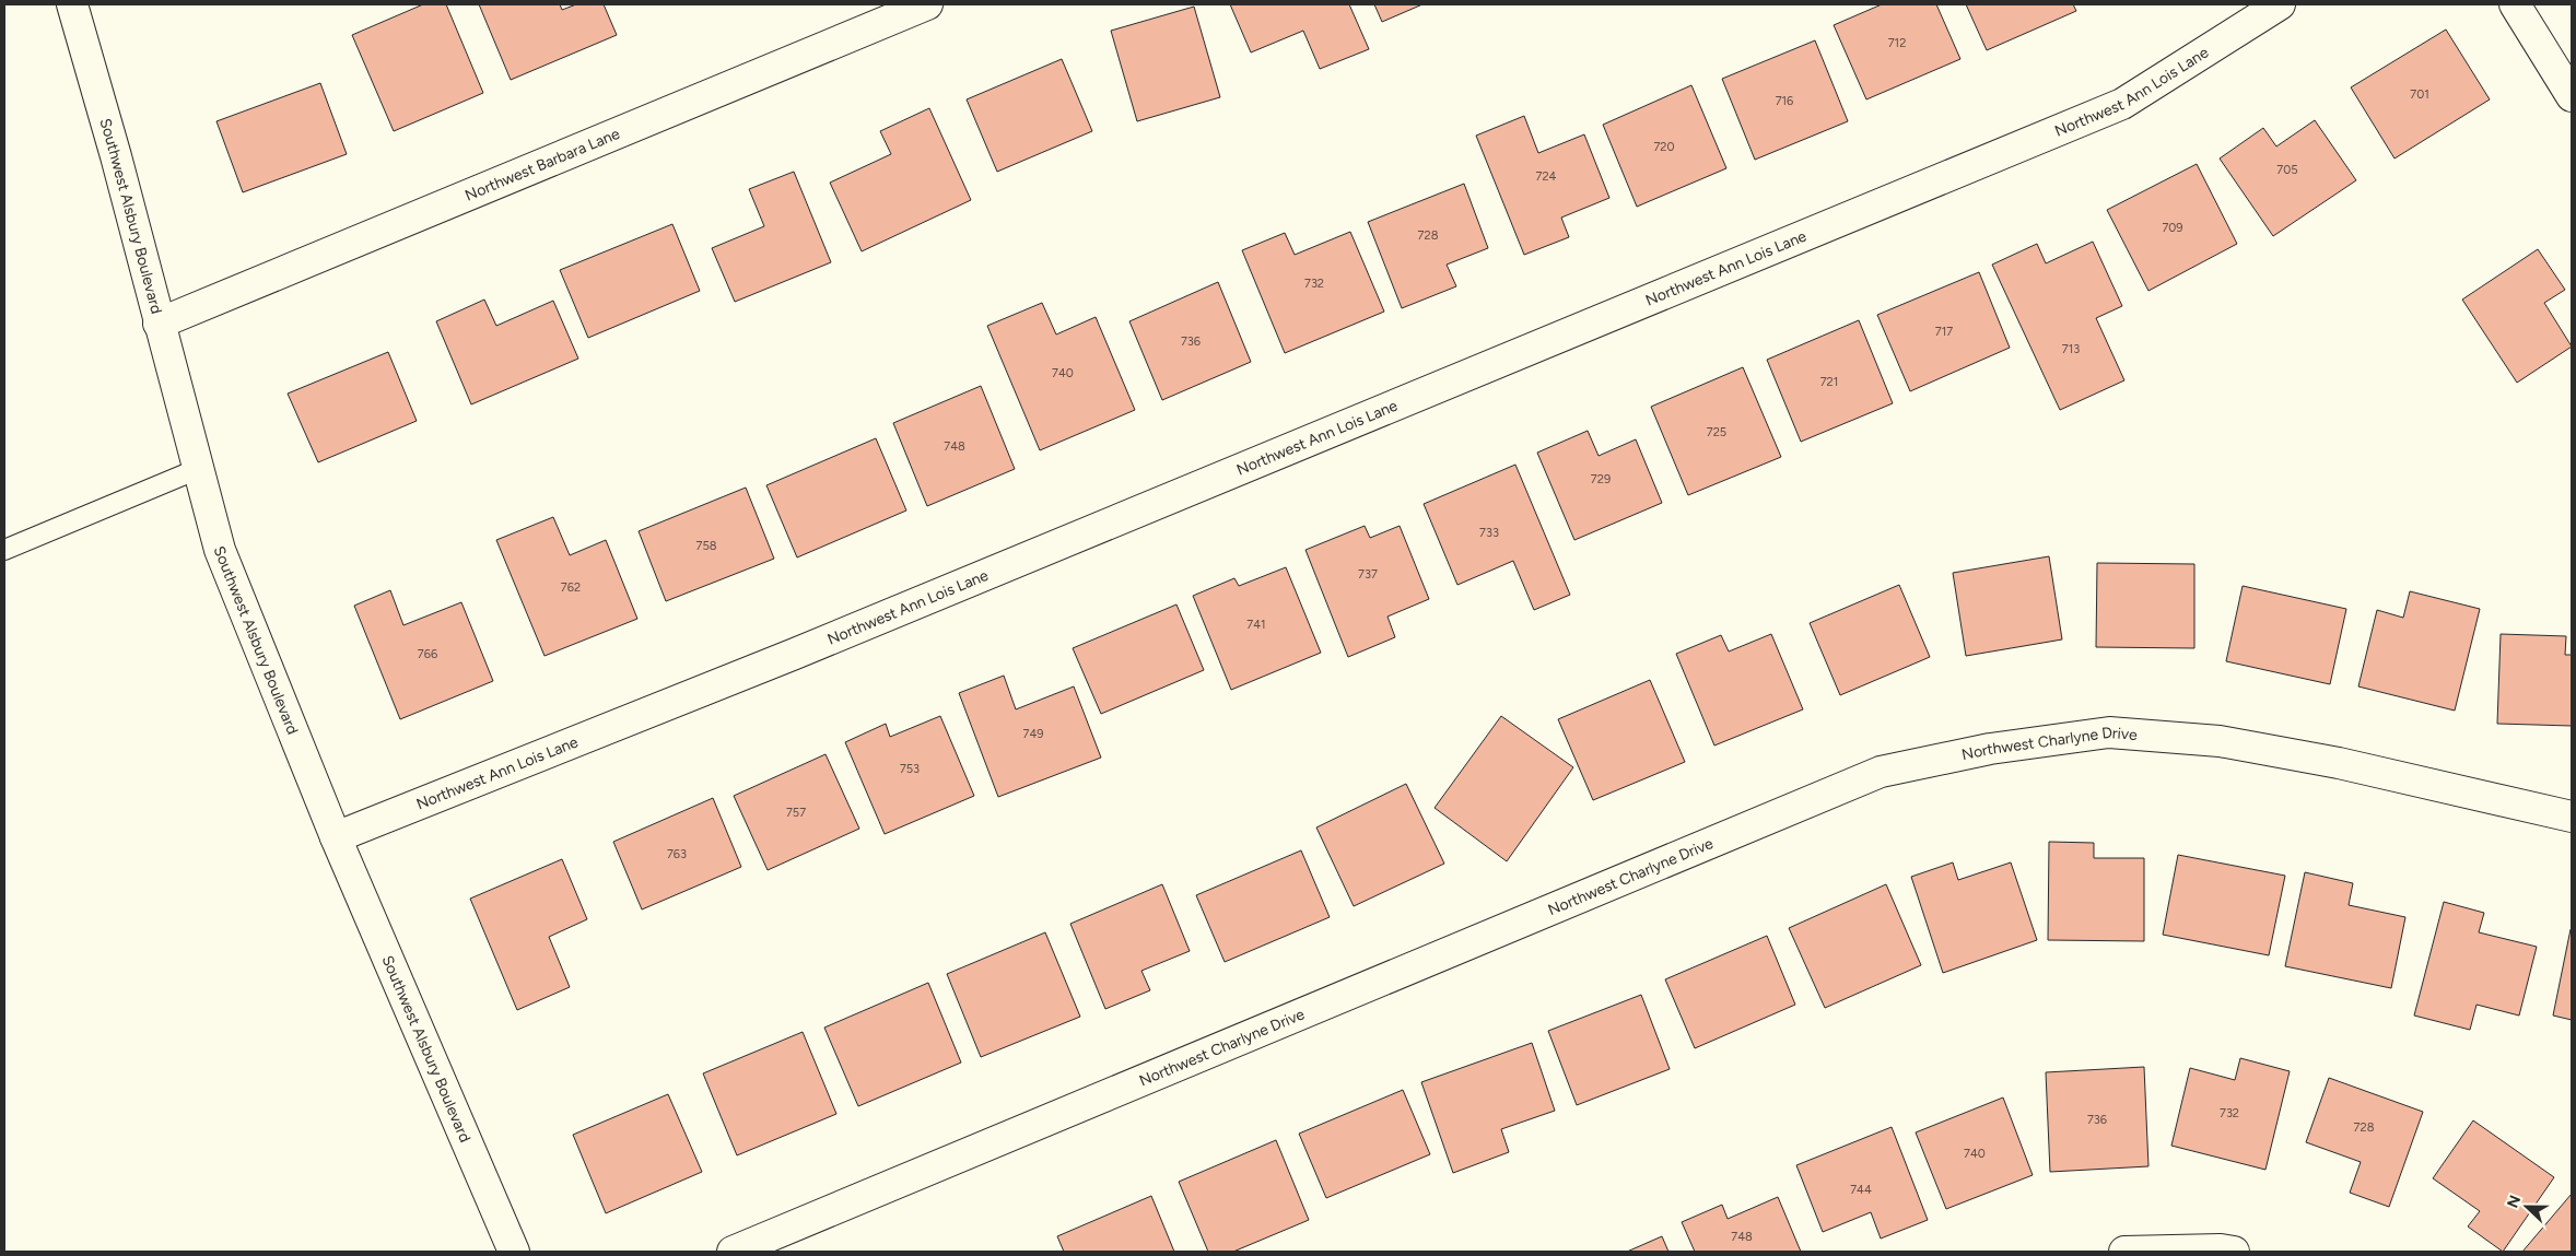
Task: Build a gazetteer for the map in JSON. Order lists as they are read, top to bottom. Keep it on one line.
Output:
{"streets":{"street":["Northwest Ann Lois Lane","Northwest Barbara Lane","Southwest Alsbury Boulevard","Northwest Charlyne Drive"]},"crossings":[["Northwest Ann Lois Lane","Southwest Alsbury Boulevard"],["Northwest Barbara Lane","Southwest Alsbury Boulevard"]],"house_numbers":["712","701","716","720","705","724","709","728","732","717","736","713","740","721","725","748","729","733","758","737","762","741","766","749","753","757","763","732","736","728","740","744","748"],"north":"left"}
